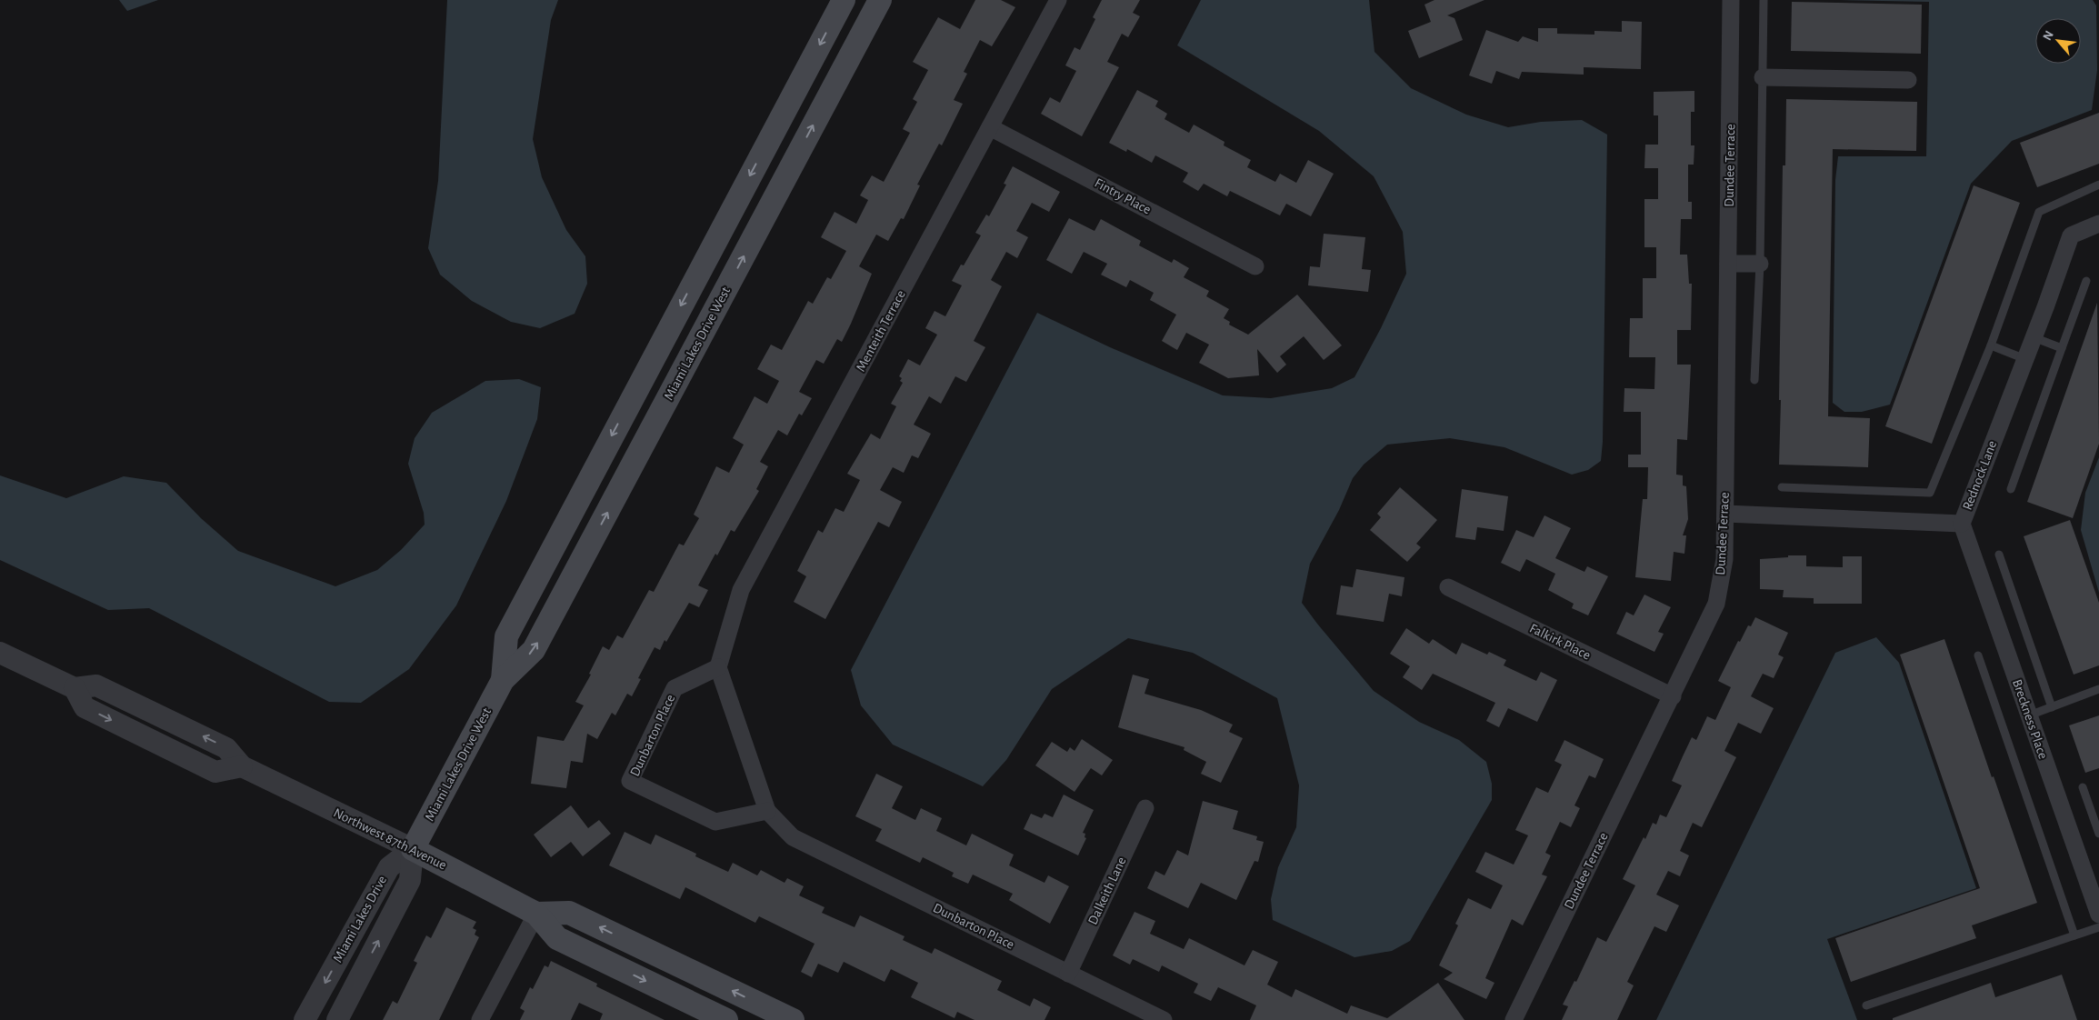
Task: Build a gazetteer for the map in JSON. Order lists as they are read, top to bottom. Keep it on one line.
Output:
{"streets":{"main road":["Miami Lakes Drive West","Northwest 87th Avenue"],"street":["Dundee Terrace","Fintry Place","Menteith Terrace","Rednock Lane","Falkirk Place","Breckness Place","Dunbarton Place","Dalkeith Lane","Miami Lakes Drive"]},"crossings":[["Dundee Terrace","Rednock Lane"],["Dundee Terrace","Falkirk Place"],["Fintry Place","Menteith Terrace"],["Menteith Terrace","Dunbarton Place"],["Miami Lakes Drive West","Northwest 87th Avenue"],["Miami Lakes Drive West","Miami Lakes Drive"],["Rednock Lane","Breckness Place"],["Dunbarton Place","Dalkeith Lane"],["Northwest 87th Avenue","Miami Lakes Drive"]],"north":"top left"}
